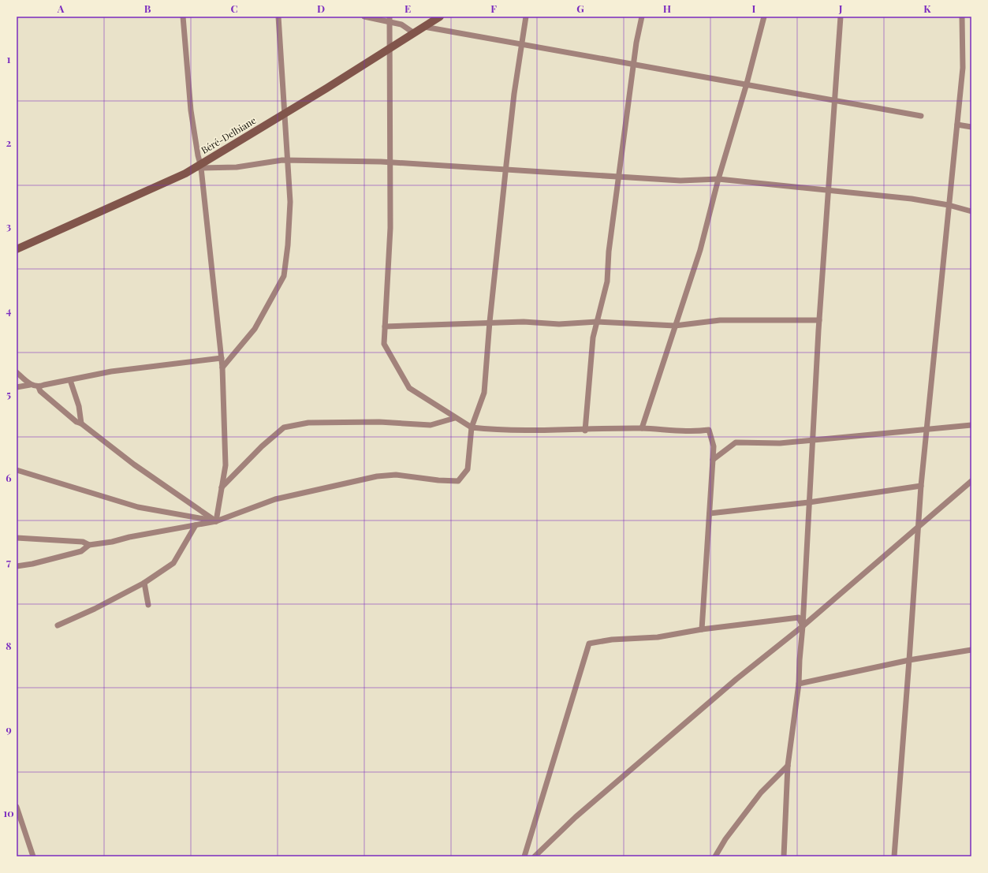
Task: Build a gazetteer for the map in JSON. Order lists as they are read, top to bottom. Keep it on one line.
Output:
{"streets":{"street":["Béré-Delbiane"]},"grid":{"columns":["A","B","C","D","E","F","G","H","I","J","K"],"rows":["1","2","3","4","5","6","7","8","9","10"]}}
